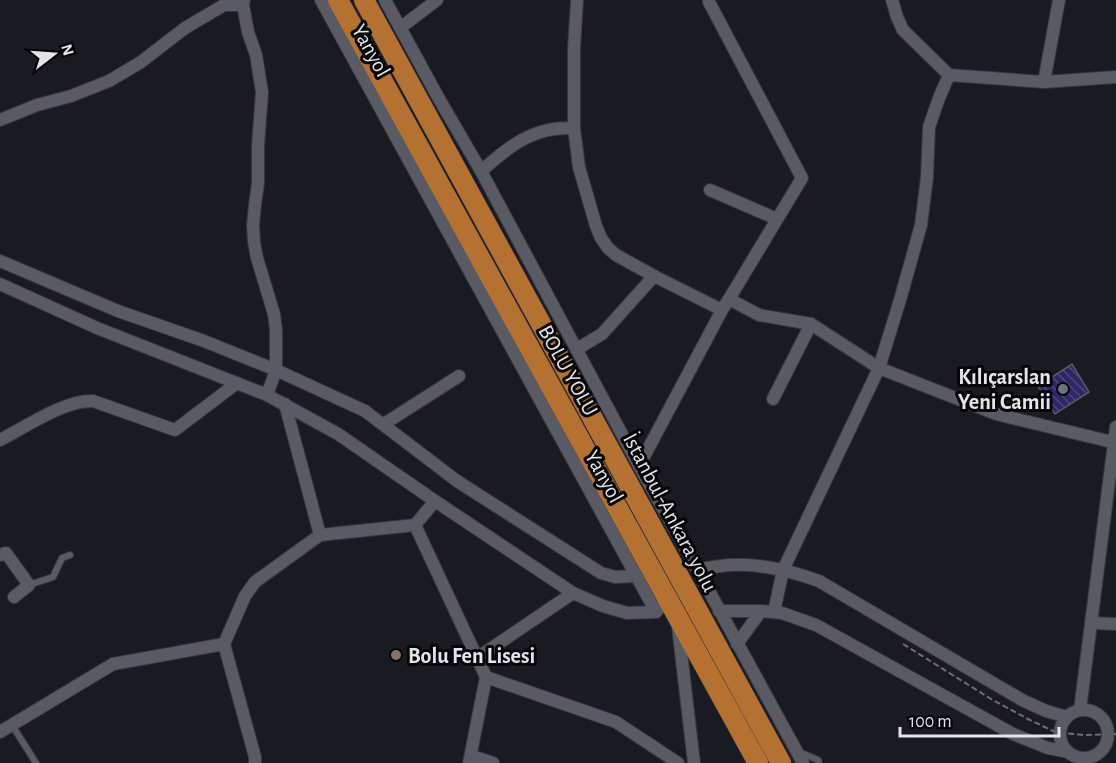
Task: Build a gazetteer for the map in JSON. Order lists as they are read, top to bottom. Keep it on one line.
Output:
{"streets":{"highway":["BOLU YOLU","İstanbul-Ankara yolu"],"street":["Yanyol"]},"crossings":[["Yanyol","BOLU YOLU"],["Yanyol","İstanbul-Ankara yolu"]],"places":["Kılıçarslan Yeni Camii","Bolu Fen Lisesi"],"scale_bar":"100 m","north":"right"}
